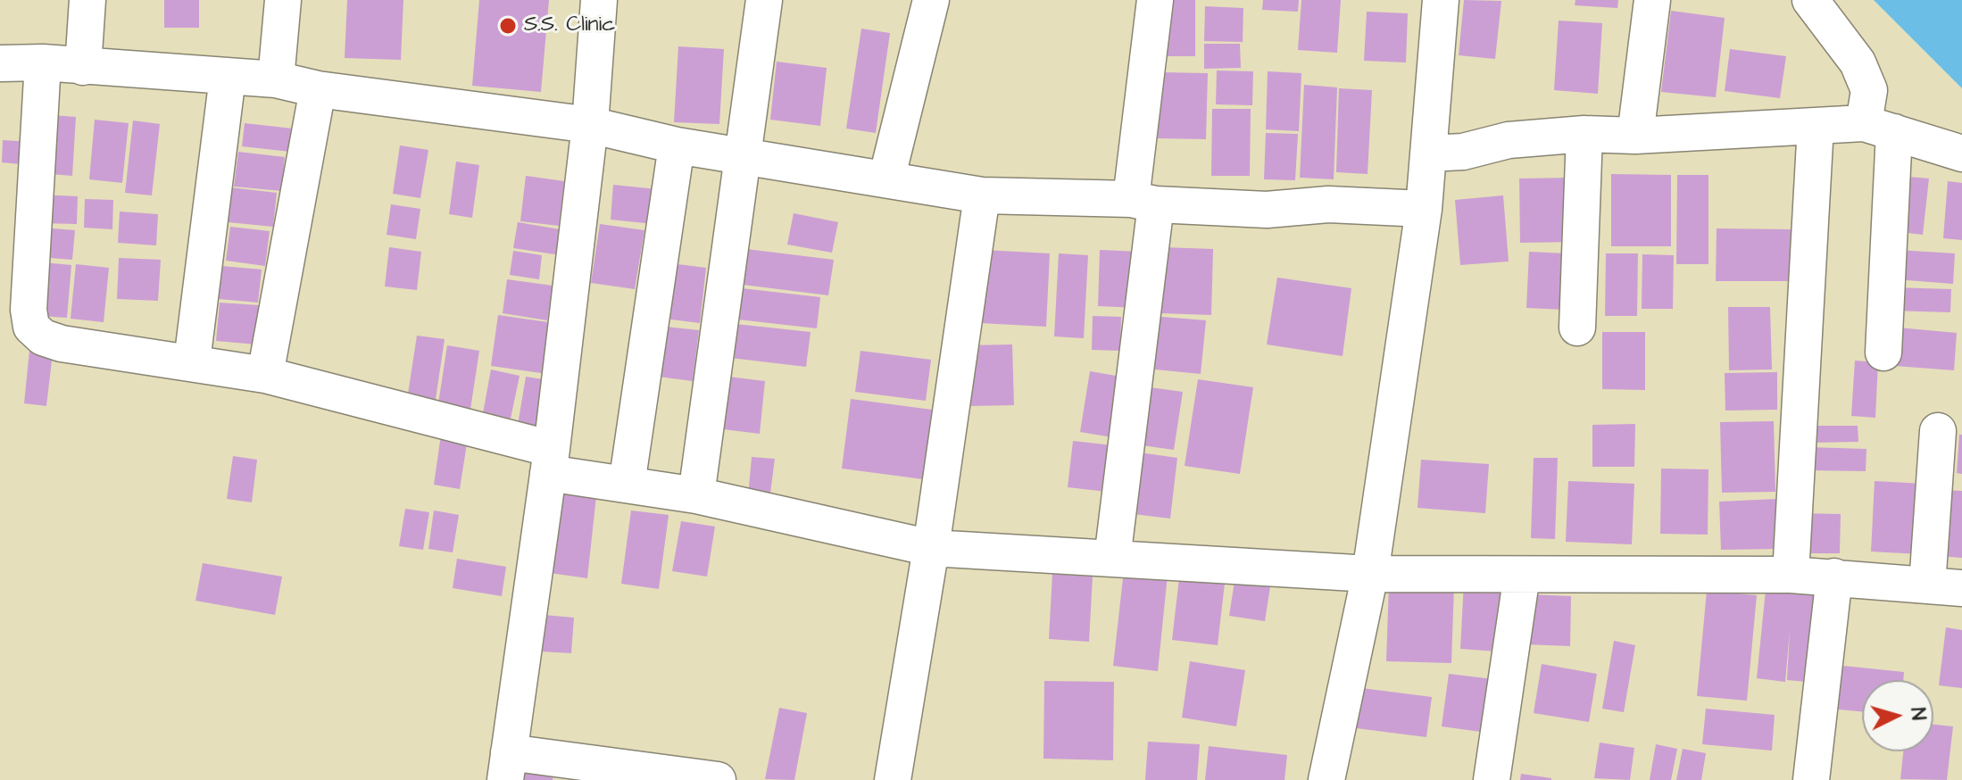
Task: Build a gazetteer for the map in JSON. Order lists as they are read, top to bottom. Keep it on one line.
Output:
{"places":["S.S. Clinic"],"north":"right"}
